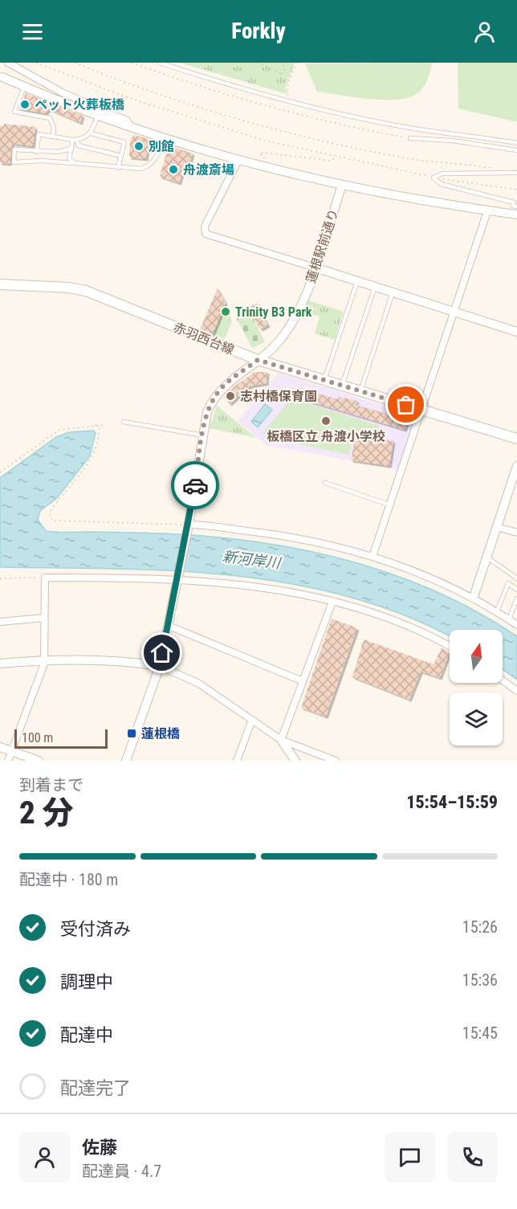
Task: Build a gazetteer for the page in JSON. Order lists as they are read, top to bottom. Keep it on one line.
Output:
{"streets":{"main road":["赤羽西台線"],"street":["蓮根駅前通り"]},"crossings":[["蓮根駅前通り","赤羽西台線"]],"water":["新河岸川"],"places":{"other":["ペット火葬板橋","別館","舟渡斎場","Trinity B3 Park","志村橋保育園","板橋区立 舟渡小学校"],"transit":["蓮根橋"]},"scale_bar":"100 m","north":"top","page":{"header":"Forkly","scale":"100 m","heading":["2 分","到着まで","15:54–15:59"],"panel":["佐藤","配達員 · 4.7"],"bar":"配達中 · 180 m","list":[["受付済み","15:26"],["調理中","15:36"],["配達中","15:45"],"配達完了"]}}
